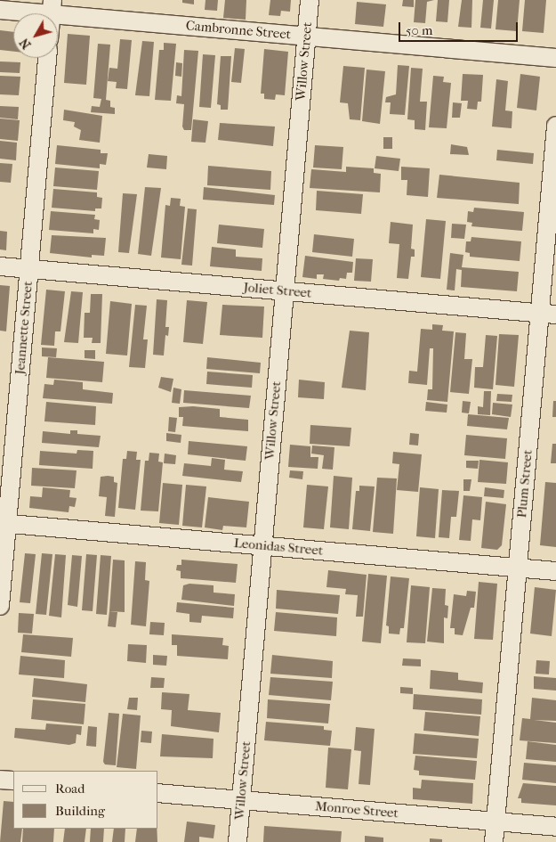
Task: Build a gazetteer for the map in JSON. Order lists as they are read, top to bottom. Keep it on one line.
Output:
{"streets":{"street":["Cambronne Street","Willow Street","Joliet Street","Jeannette Street","Plum Street","Leonidas Street","Monroe Street"]},"crossings":[["Cambronne Street","Willow Street"],["Willow Street","Joliet Street"],["Willow Street","Leonidas Street"],["Willow Street","Monroe Street"],["Joliet Street","Jeannette Street"],["Joliet Street","Plum Street"],["Jeannette Street","Leonidas Street"],["Plum Street","Leonidas Street"],["Plum Street","Monroe Street"]],"legend":["Road","Building"],"scale_bar":"50 m","north":"bottom left"}
